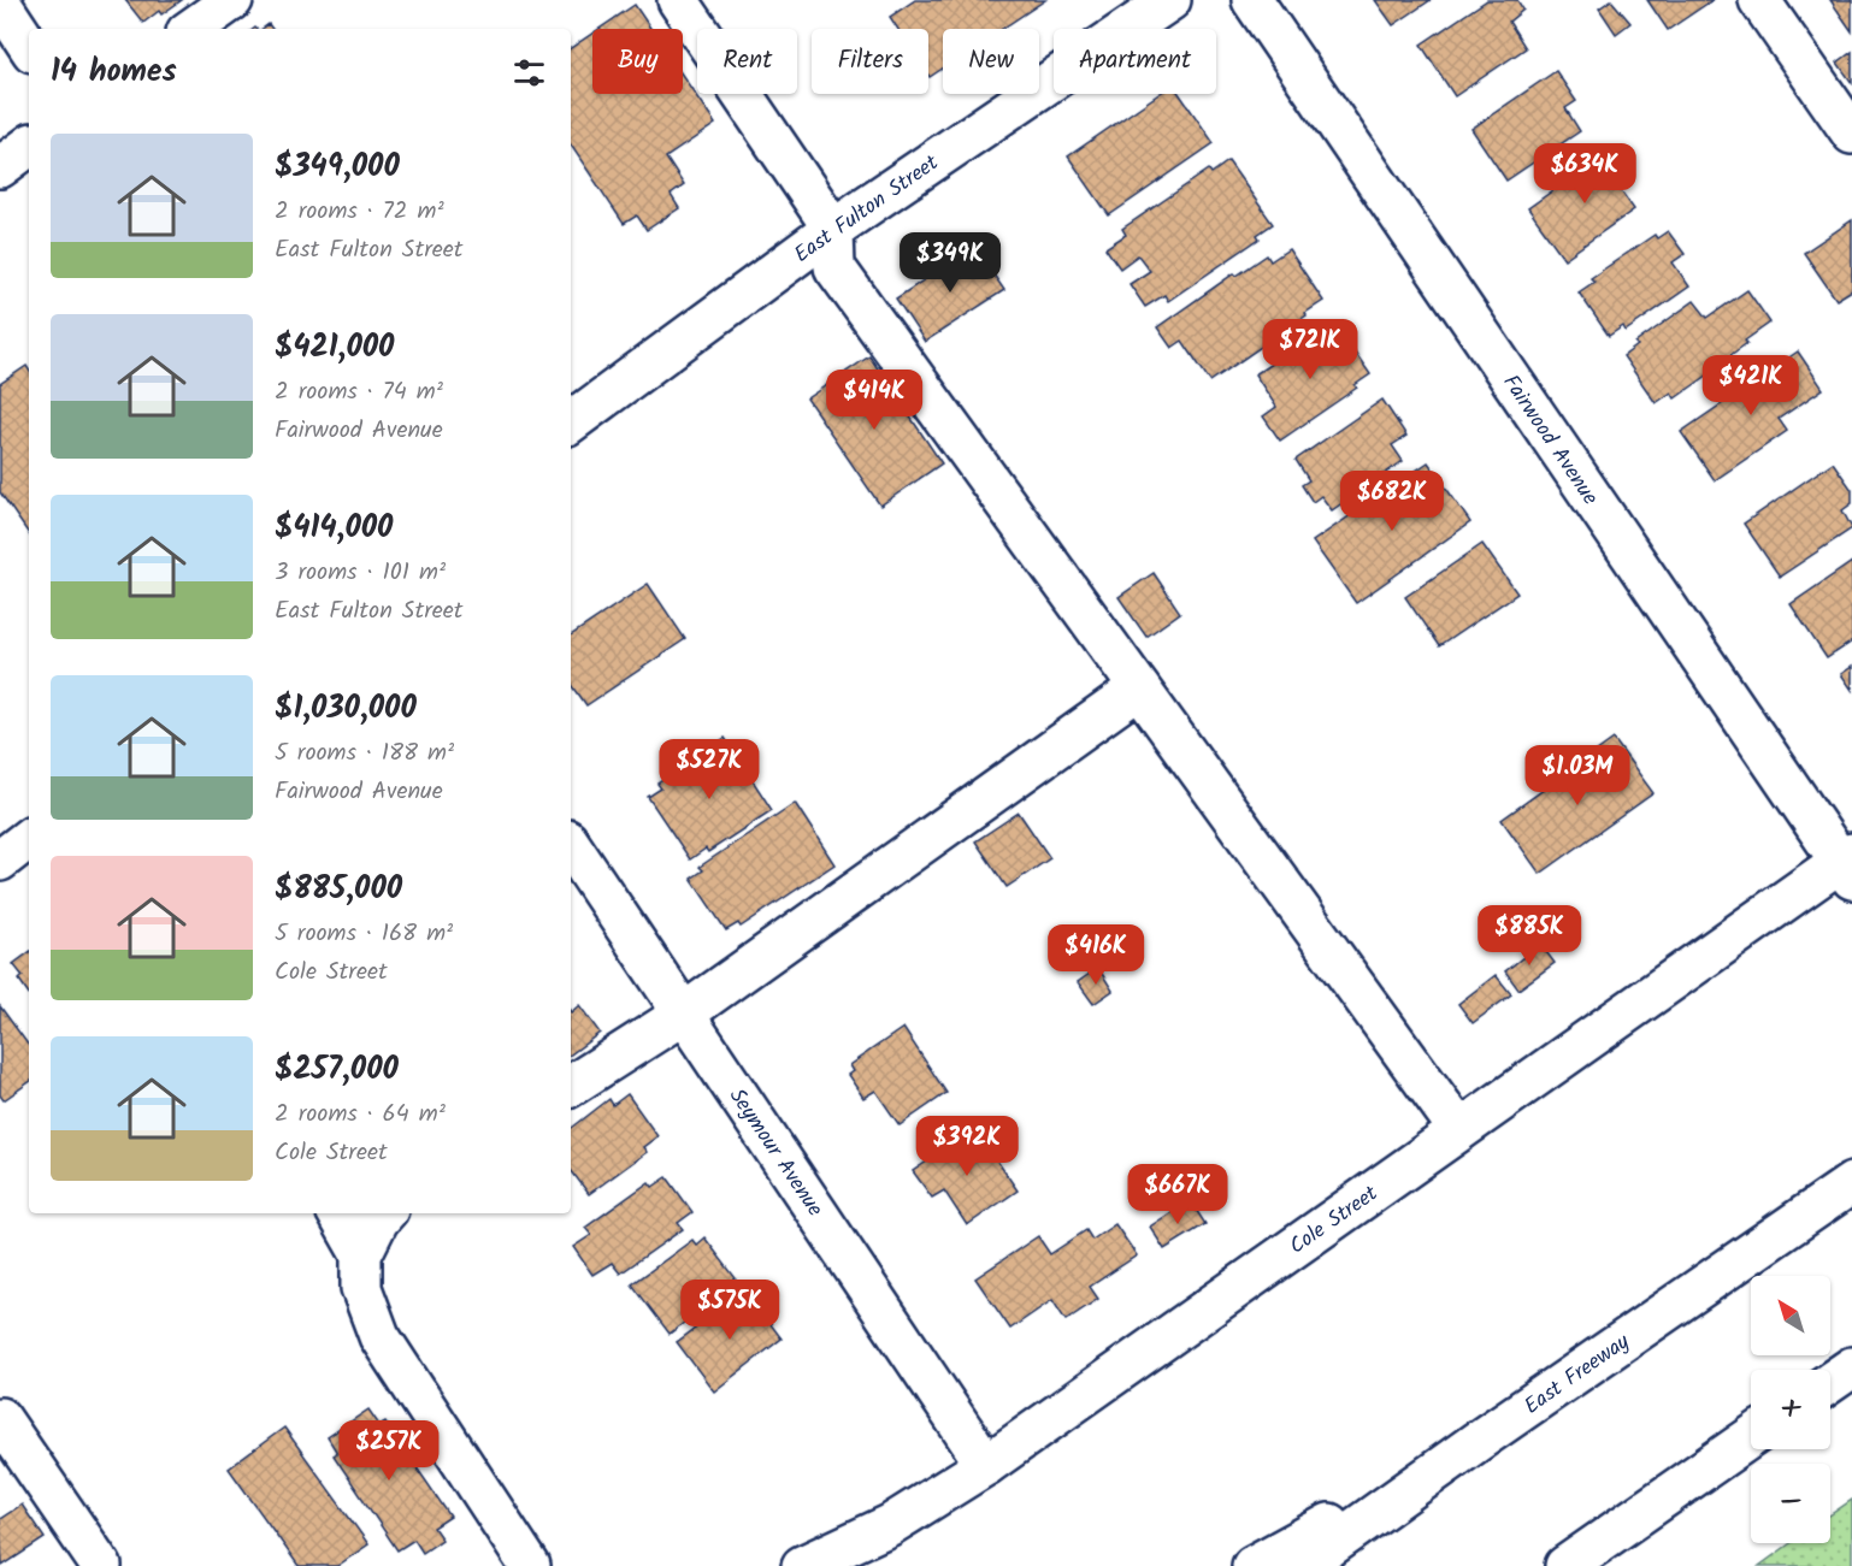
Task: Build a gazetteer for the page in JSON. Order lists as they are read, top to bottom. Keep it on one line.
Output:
{"streets":{"main road":["East Fulton Street","Fairwood Avenue","Seymour Avenue","Cole Street","East Freeway"]},"crossings":[["Fairwood Avenue","Cole Street"],["Seymour Avenue","Cole Street"]],"north":"top left","page":{"chip":["Buy","Rent","Filters","New","Apartment"],"heading":"14 homes","list":[{"name":"$349,000","note":"2 rooms · 72 m² · East Fulton Street"},{"name":"$421,000","note":"2 rooms · 74 m² · Fairwood Avenue"},{"name":"$414,000","note":"3 rooms · 101 m² · East Fulton Street"},{"name":"$1,030,000","note":"5 rooms · 188 m² · Fairwood Avenue"},{"name":"$885,000","note":"5 rooms · 168 m² · Cole Street"},{"name":"$257,000","note":"2 rooms · 64 m² · Cole Street"}],"price":["$634K","$349K","$721K","$421K","$414K","$682K","$527K","$1.03M","$885K","$416K","$392K","$667K","$575K","$257K"],"map_buttons":["+","−"]}}
